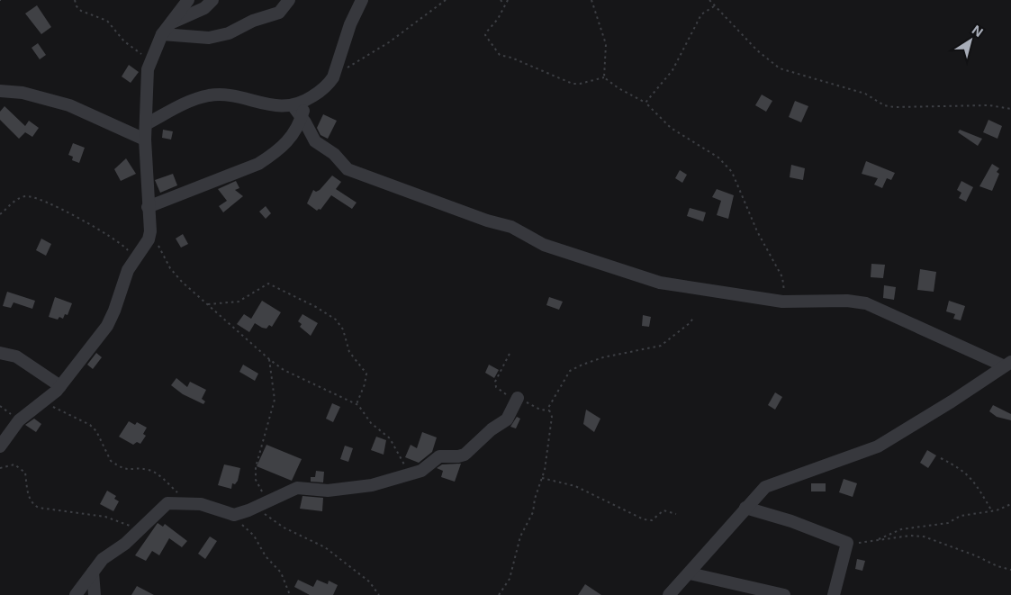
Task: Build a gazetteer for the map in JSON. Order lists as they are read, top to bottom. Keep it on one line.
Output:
{"north":"top right"}
